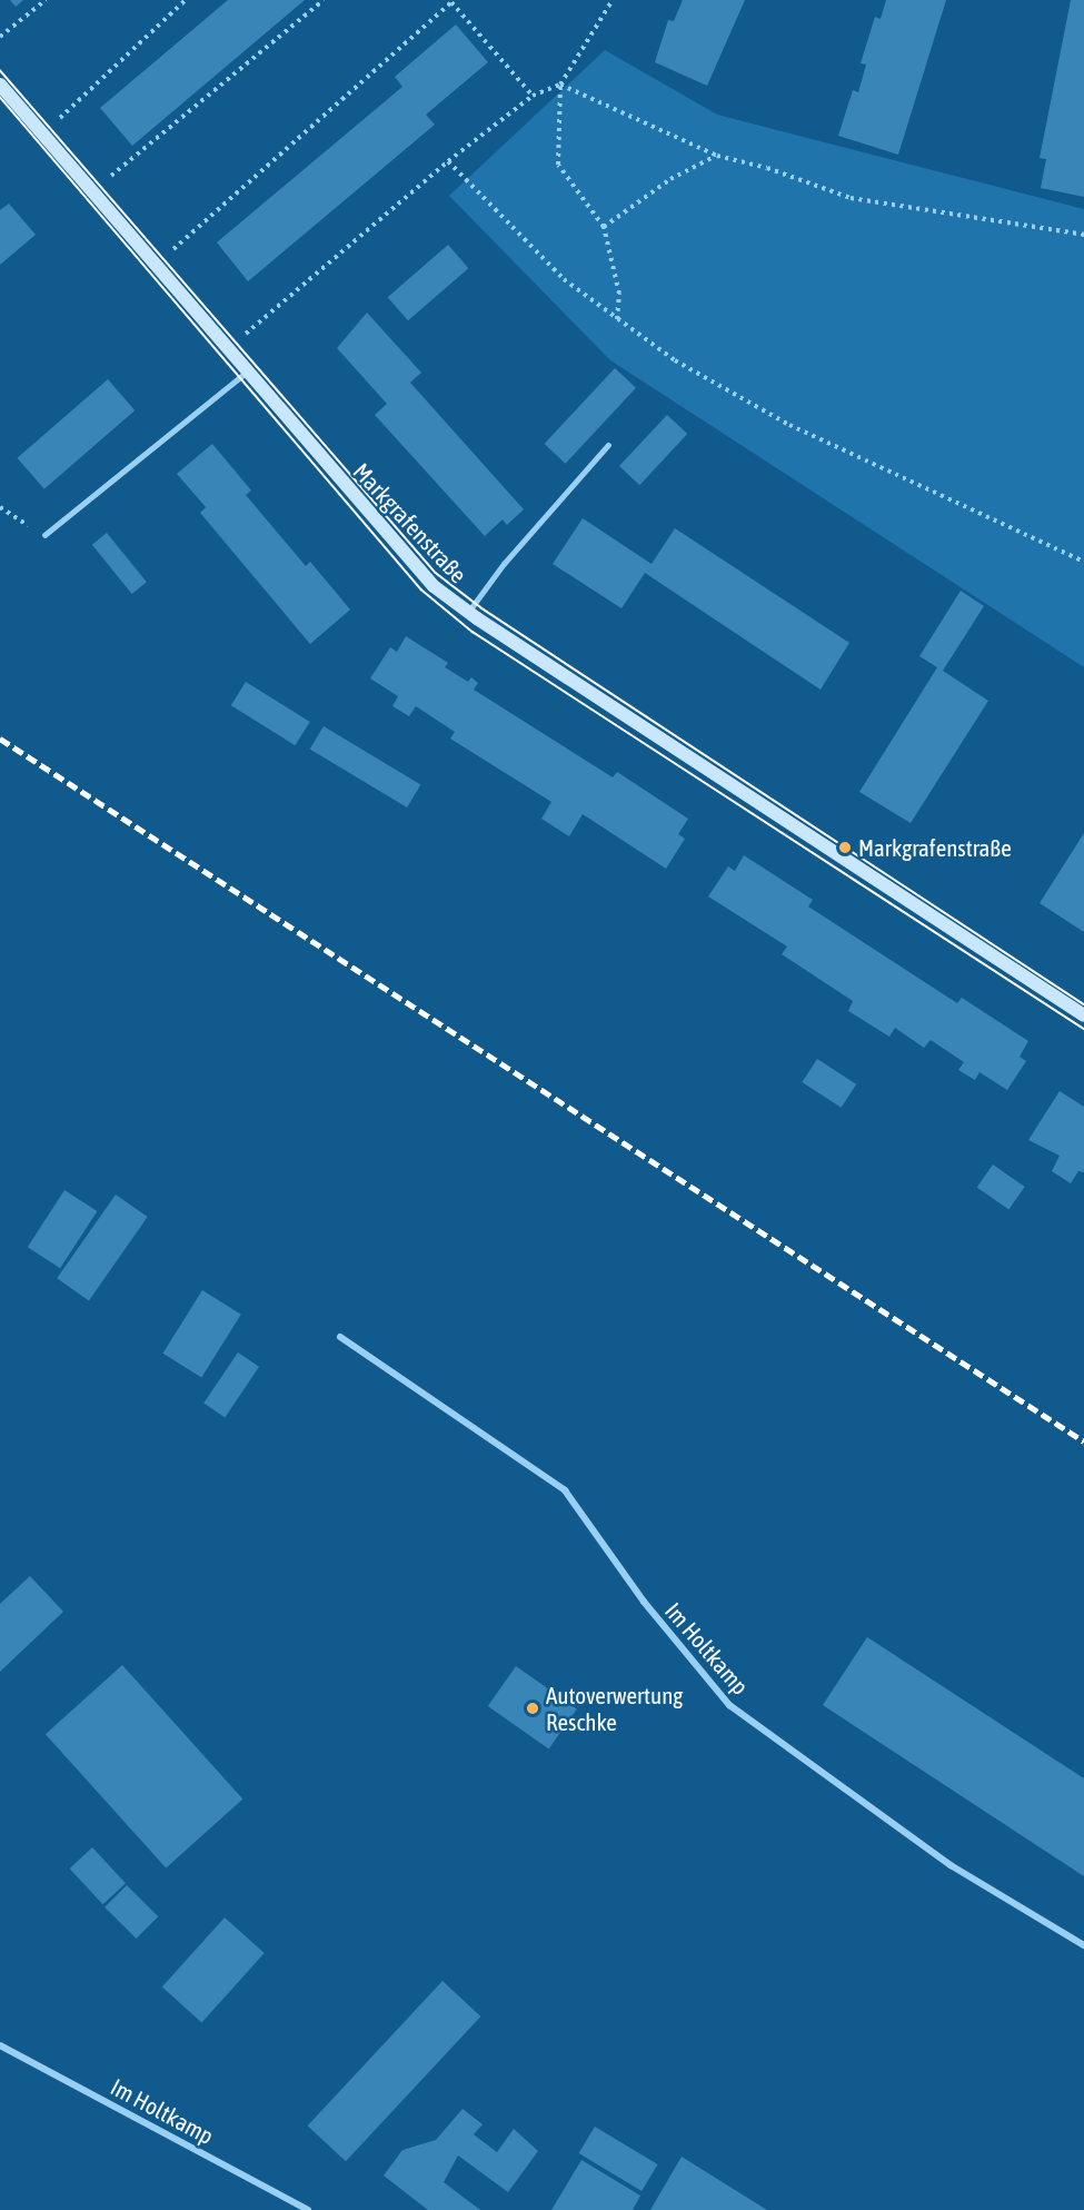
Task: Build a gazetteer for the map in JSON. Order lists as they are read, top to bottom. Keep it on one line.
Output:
{"streets":{"street":["Markgrafenstraße","Im Holtkamp"]},"places":["Markgrafenstraße","Autoverwertung Reschke"]}
